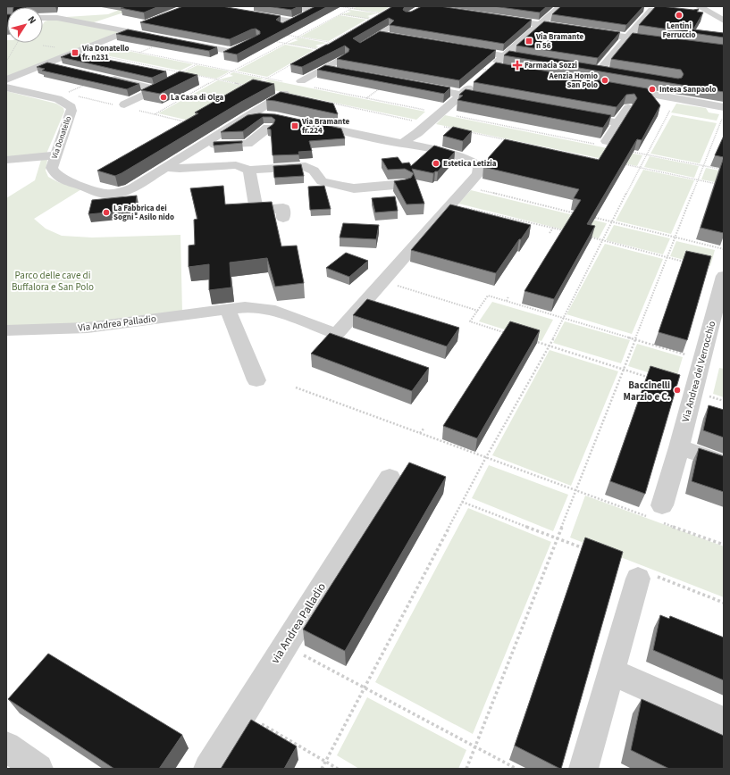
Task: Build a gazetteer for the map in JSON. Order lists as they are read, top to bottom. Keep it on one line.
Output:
{"streets":{"street":["Via Donatello","Via Andrea Palladio","Via Andrea del Verrocchio","via Andrea Palladio"]},"parks":["Parco delle cave di Buffalora e San Polo"],"places":{"other":["Lentini Ferruccio","Aenzia Homio San Polo","Intesa Sanpaolo","La Casa di Olga","Estetica Letizia","La Fabbrica dei Sogni - Asilo nido","Baccinelli Marzio e C."],"transit":["Via Bramante n 56","Via Donatello fr. n231","Via Bramante fr.224"],"health":["Farmacia Sozzi"]},"north":"top right"}
